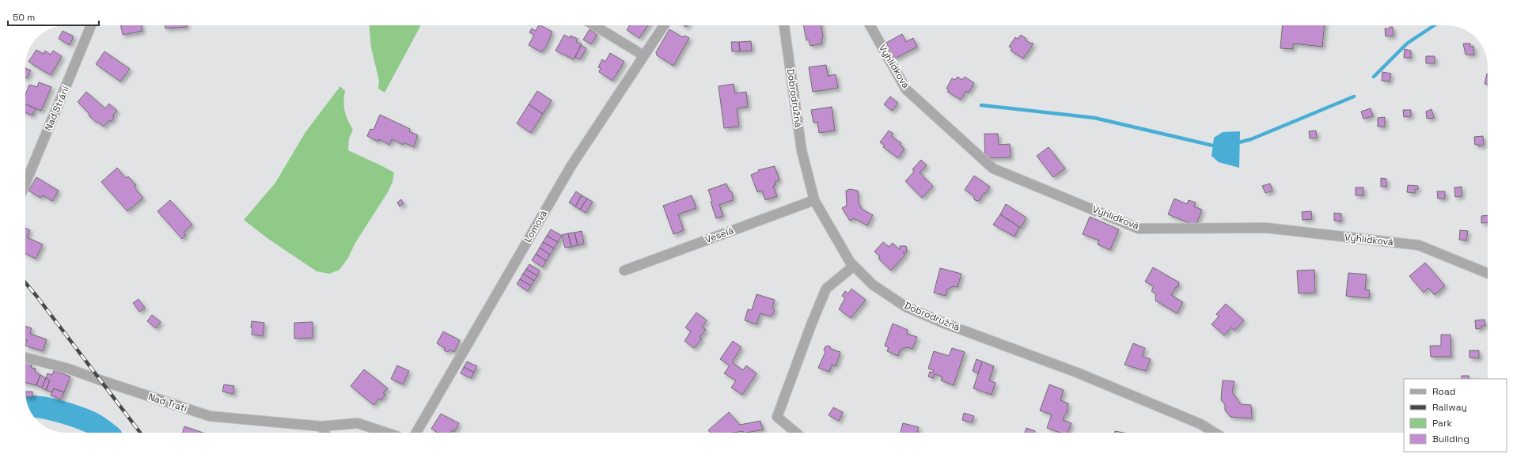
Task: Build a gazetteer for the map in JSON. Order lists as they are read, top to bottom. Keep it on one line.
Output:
{"streets":{"street":["Vyhlídková","Dobrodružná","Nad Strání","Lomová","Veselá","Nad Tratí"]},"crossings":[["Dobrodružná","Veselá"]],"legend":["Road","Railway","Park","Building"],"scale_bar":"50 m"}
